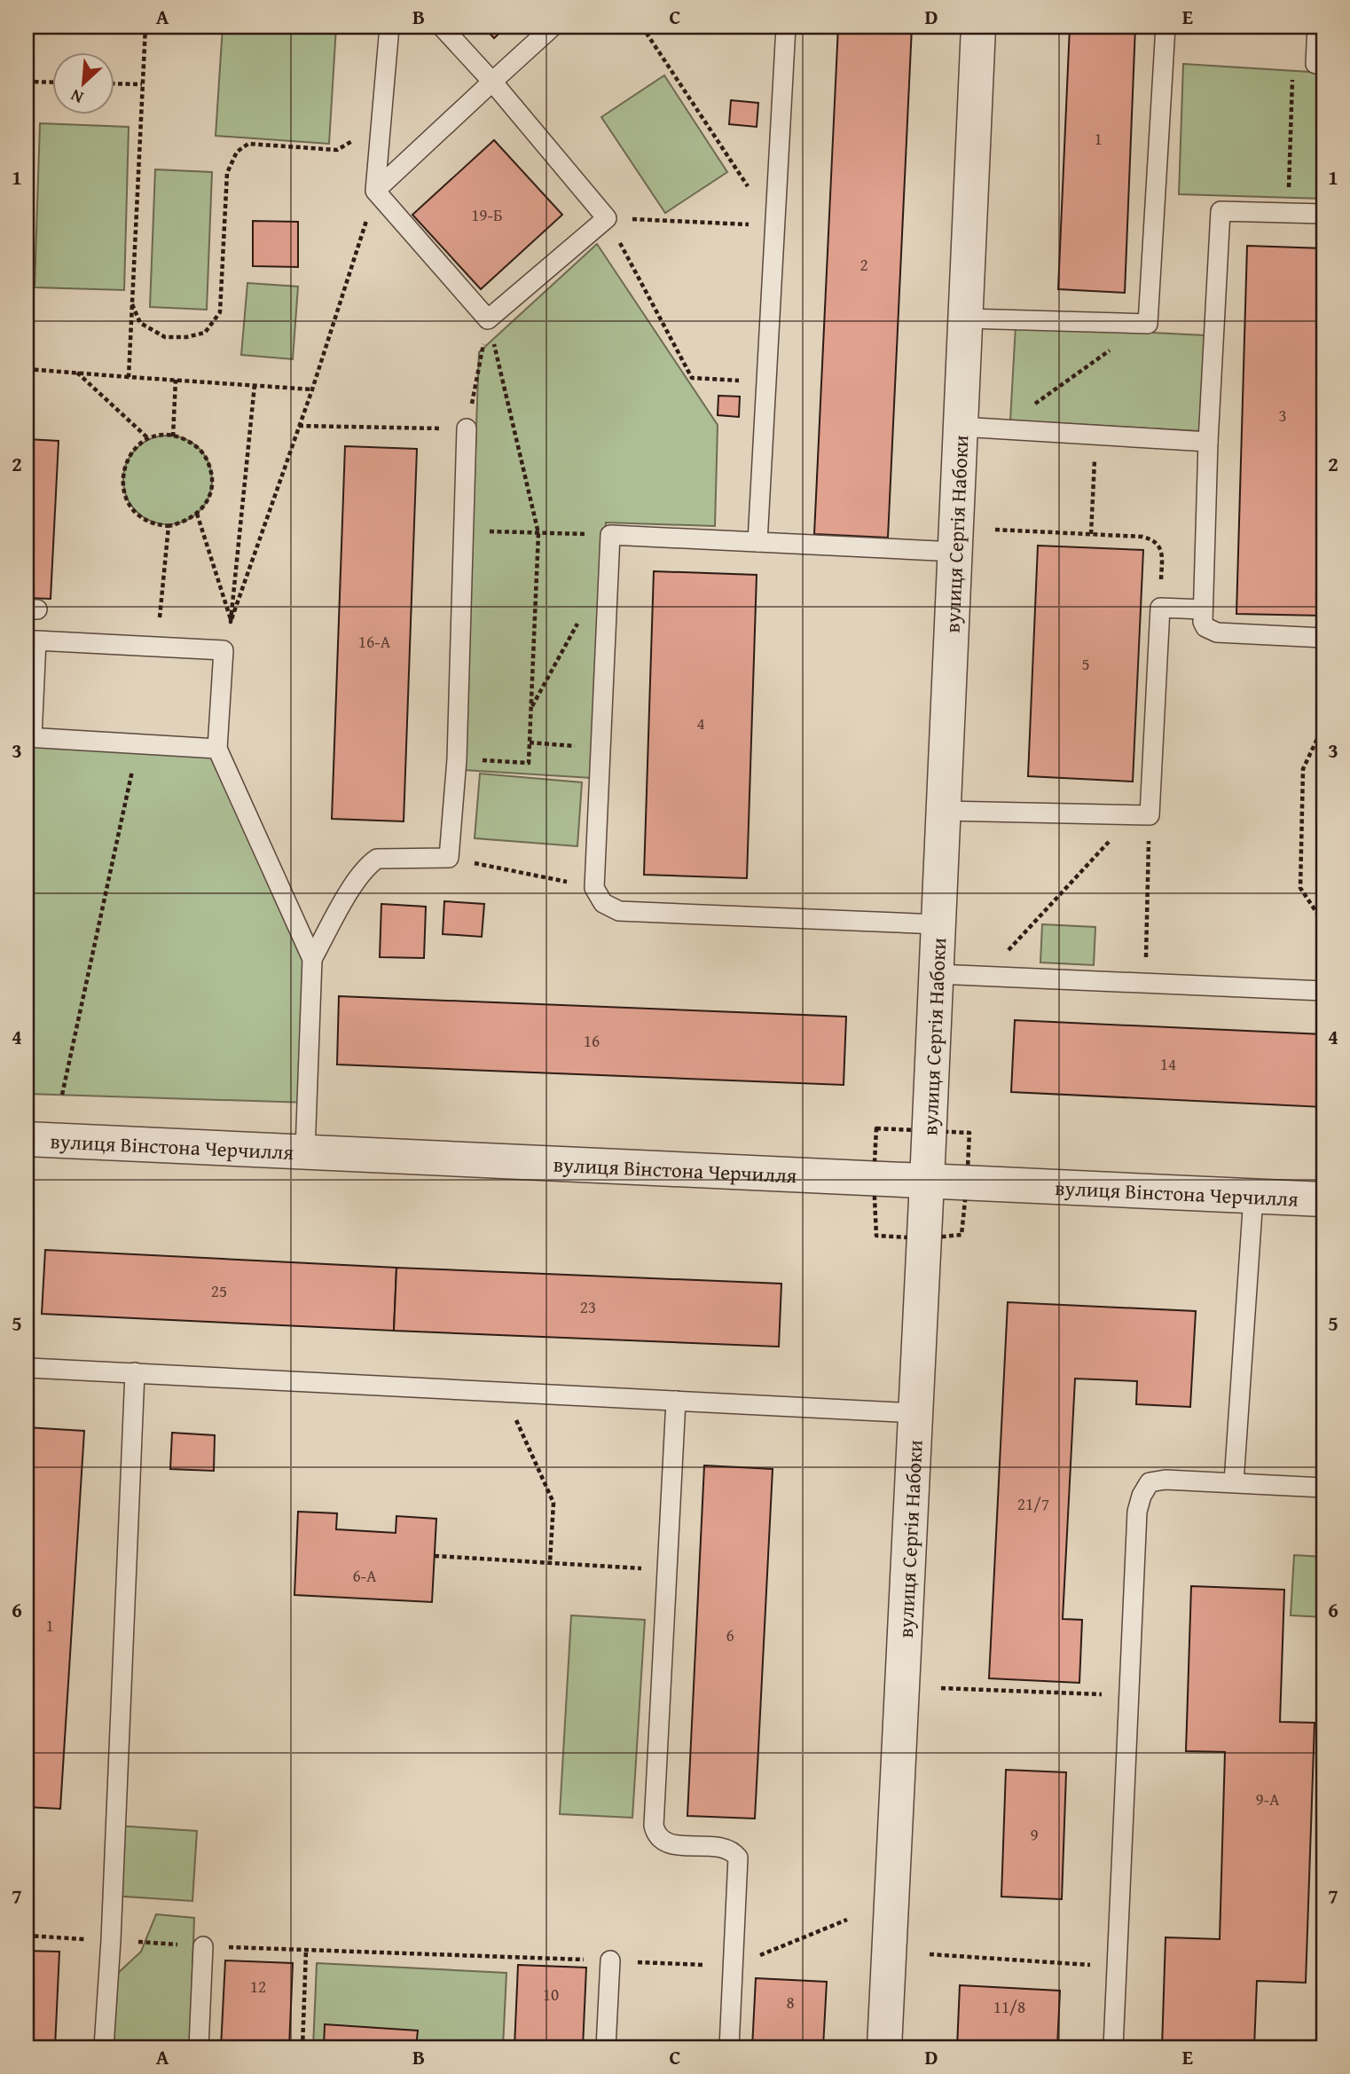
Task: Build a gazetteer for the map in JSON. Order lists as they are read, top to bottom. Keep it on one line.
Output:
{"streets":{"street":["вулиця Сергія Набоки","вулиця Вінстона Черчилля"]},"crossings":[["вулиця Сергія Набоки","вулиця Вінстона Черчилля"]],"house_numbers":["1","19-Б","2","3","16-А","5","4","16","14","25","23","21/7","6-А","1","6","9-А","9","12","10","8","11/8"],"north":"bottom left","grid":{"columns":["A","B","C","D","E"],"rows":["1","2","3","4","5","6","7"]}}
